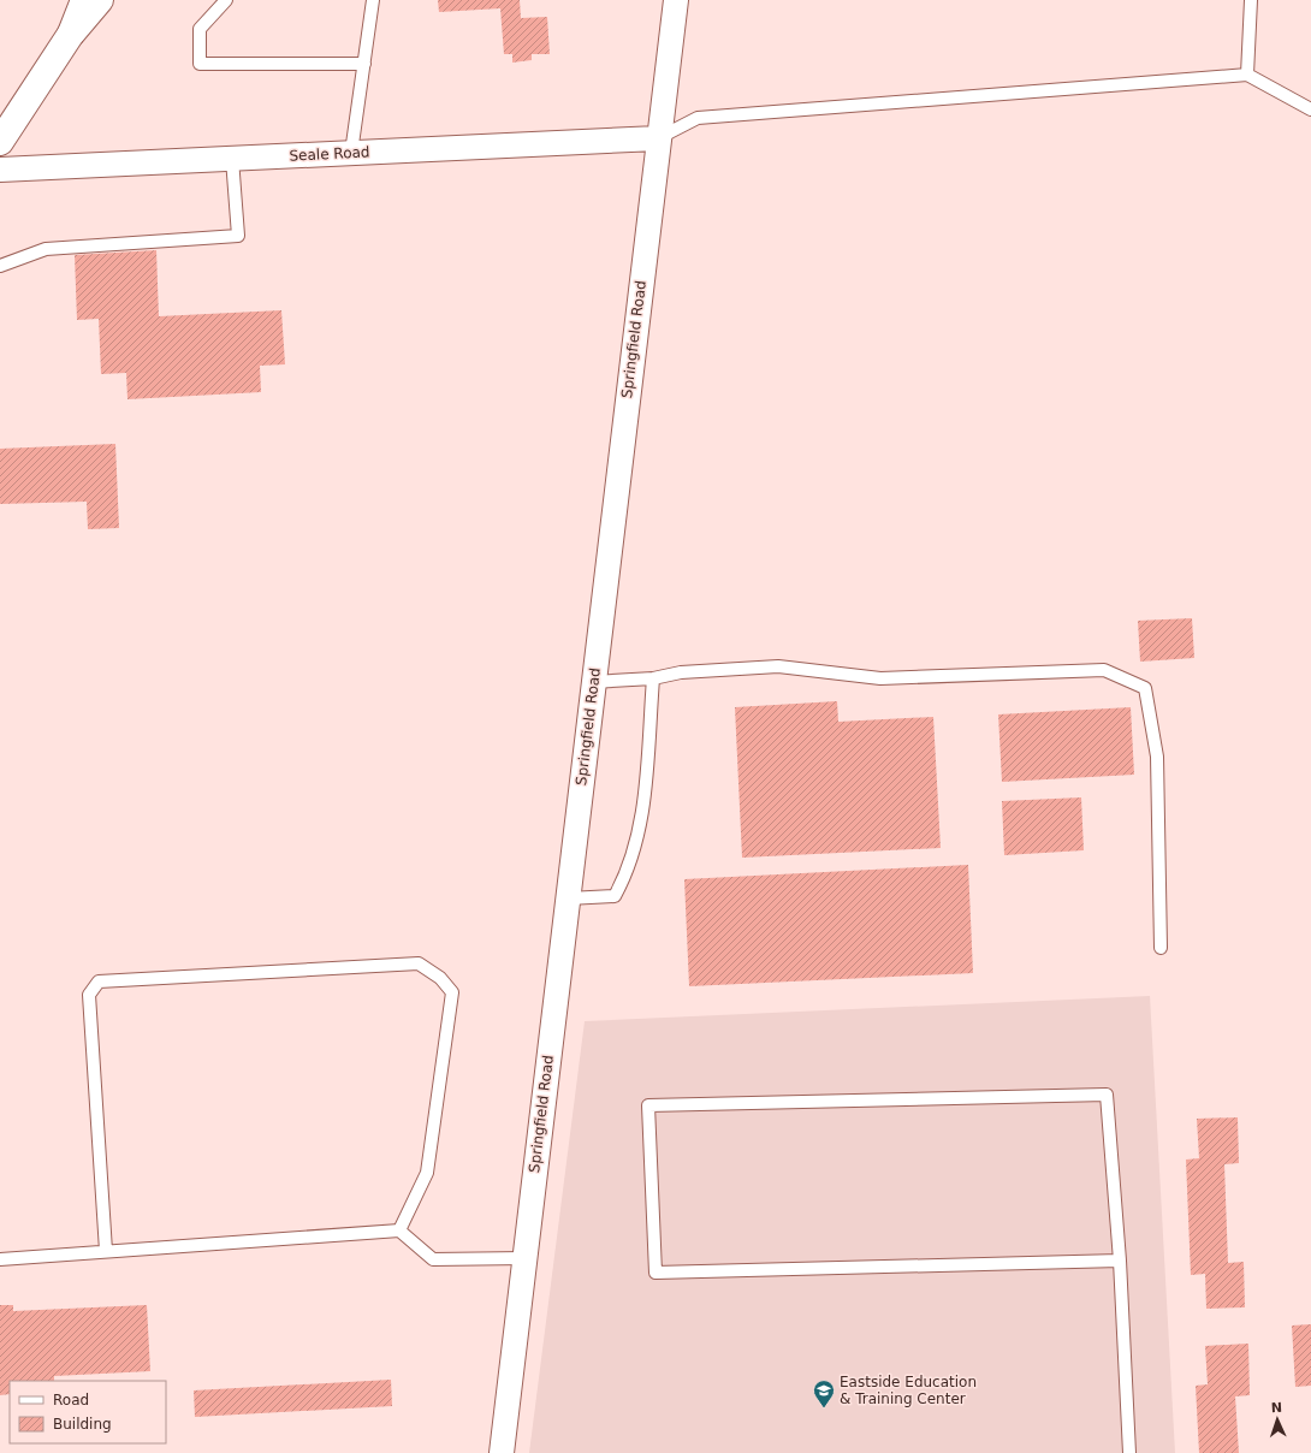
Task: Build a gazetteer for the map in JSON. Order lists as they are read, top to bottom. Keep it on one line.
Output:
{"streets":{"street":["Seale Road","Springfield Road"]},"crossings":[["Seale Road","Springfield Road"]],"places":{"school or university":["Eastside Education & Training Center"]},"legend":["Road","Building"],"north":"top"}
